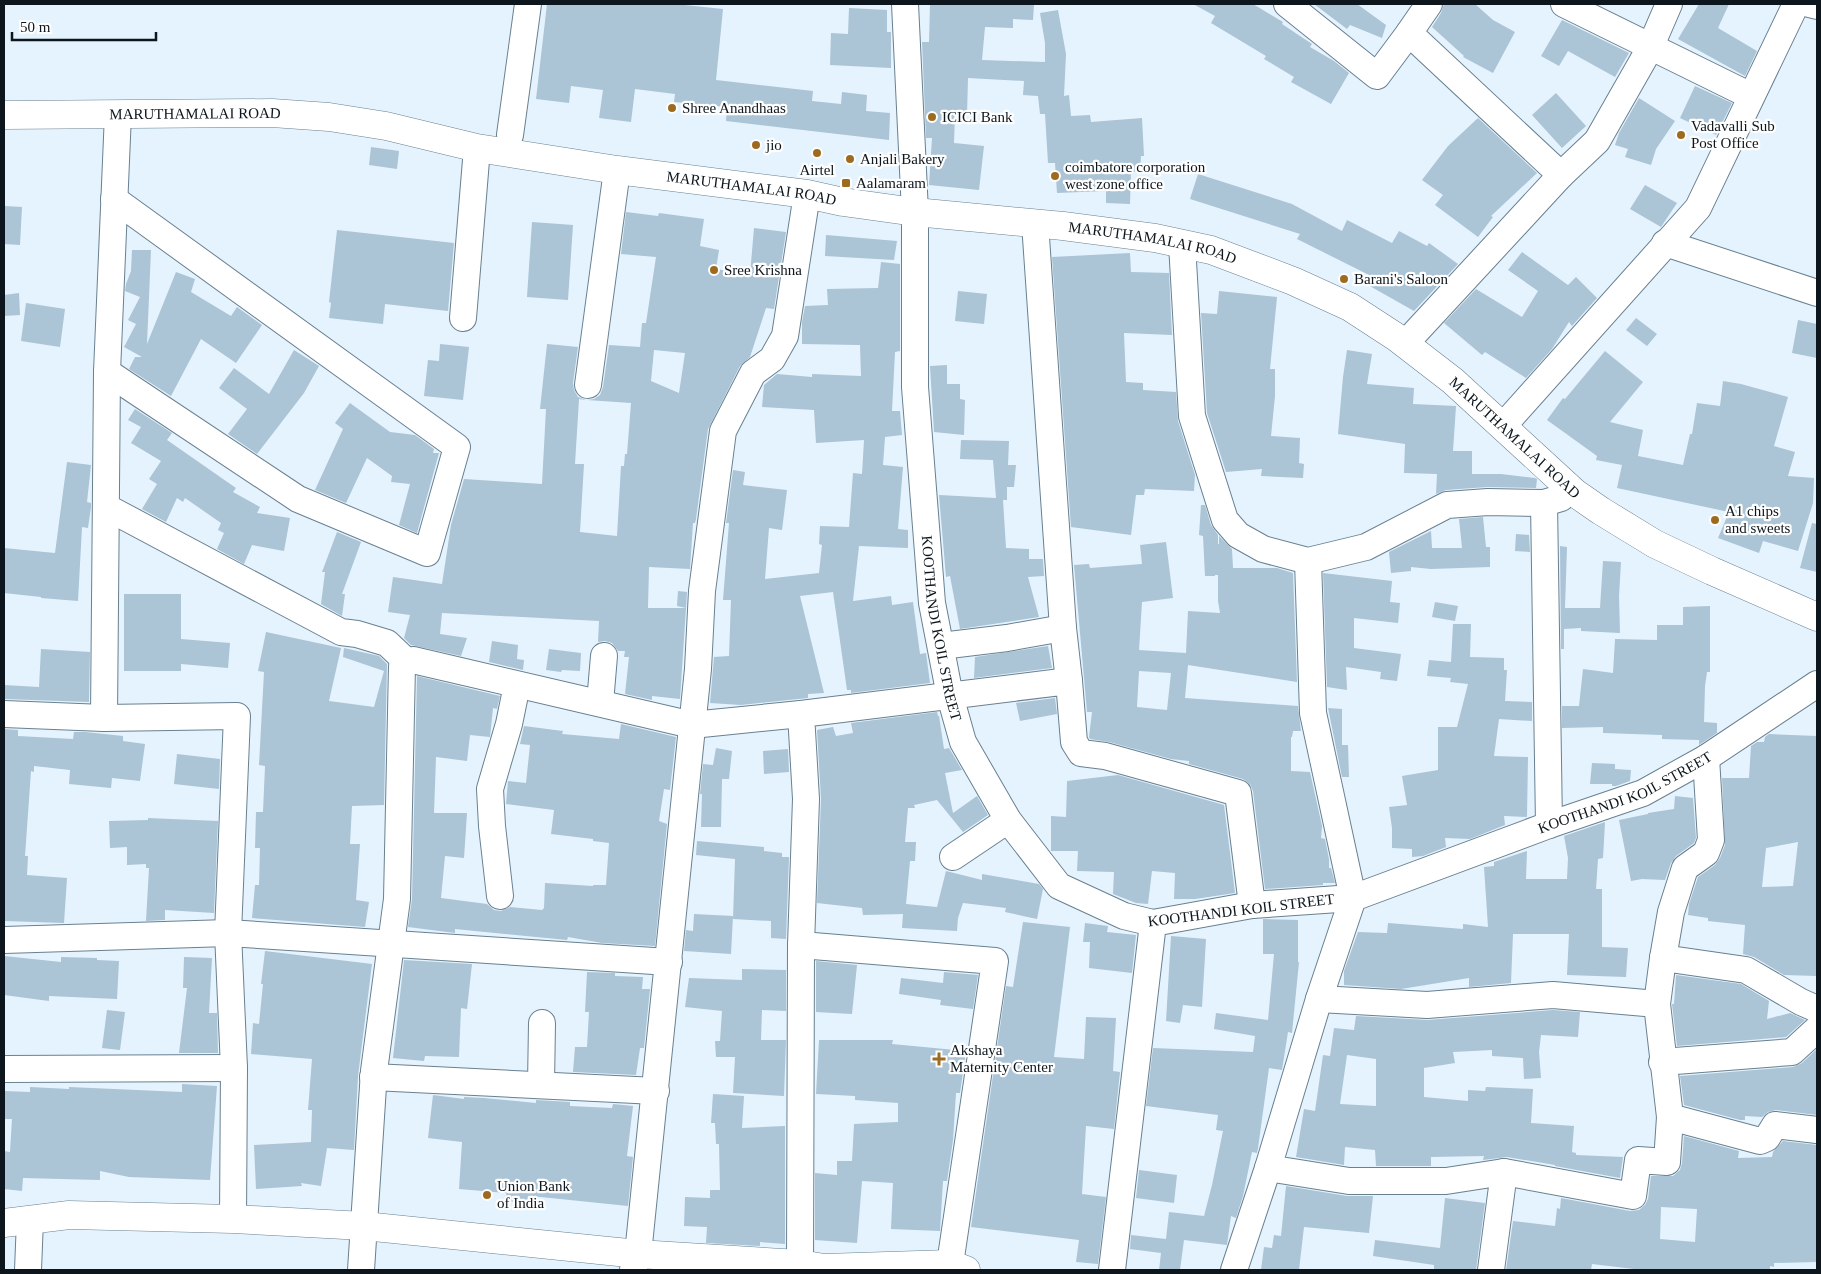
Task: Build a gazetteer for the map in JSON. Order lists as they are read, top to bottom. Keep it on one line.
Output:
{"streets":{"main road":["MARUTHAMALAI ROAD"],"street":["KOOTHANDI KOIL STREET"]},"crossings":[["MARUTHAMALAI ROAD","KOOTHANDI KOIL STREET"]],"places":{"other":["Shree Anandhaas","ICICI Bank","Vadavalli Sub Post Office","jio","Airtel","Anjali Bakery","coimbatore corporation west zone office","Sree Krishna","Barani's Saloon","A1 chips and sweets","Union Bank of India"],"transit":["Aalamaram"],"health":["Akshaya Maternity Center"]},"scale_bar":"50 m"}
